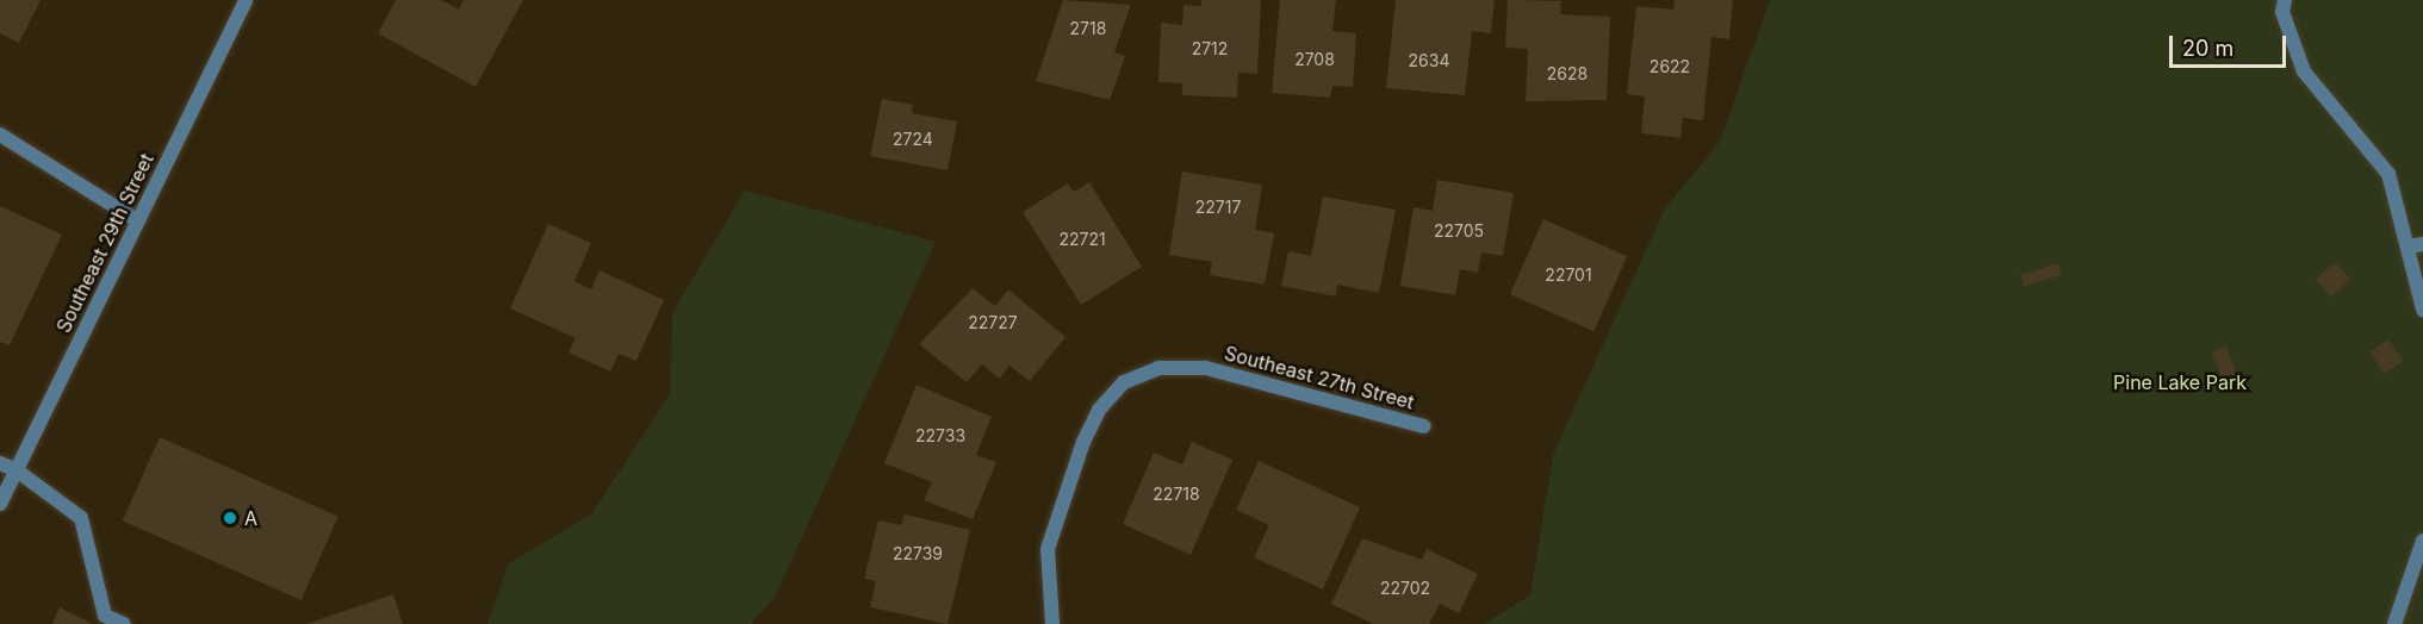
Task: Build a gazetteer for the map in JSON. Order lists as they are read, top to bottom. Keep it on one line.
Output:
{"streets":{"street":["Southeast 29th Street","Southeast 27th Street"]},"parks":["Pine Lake Park"],"places":["A"],"house_numbers":["2718","2712","2708","2634","2622","2628","2724","22717","22705","22721","22701","22727","22733","22718","22739","22702"],"scale_bar":"20 m"}
